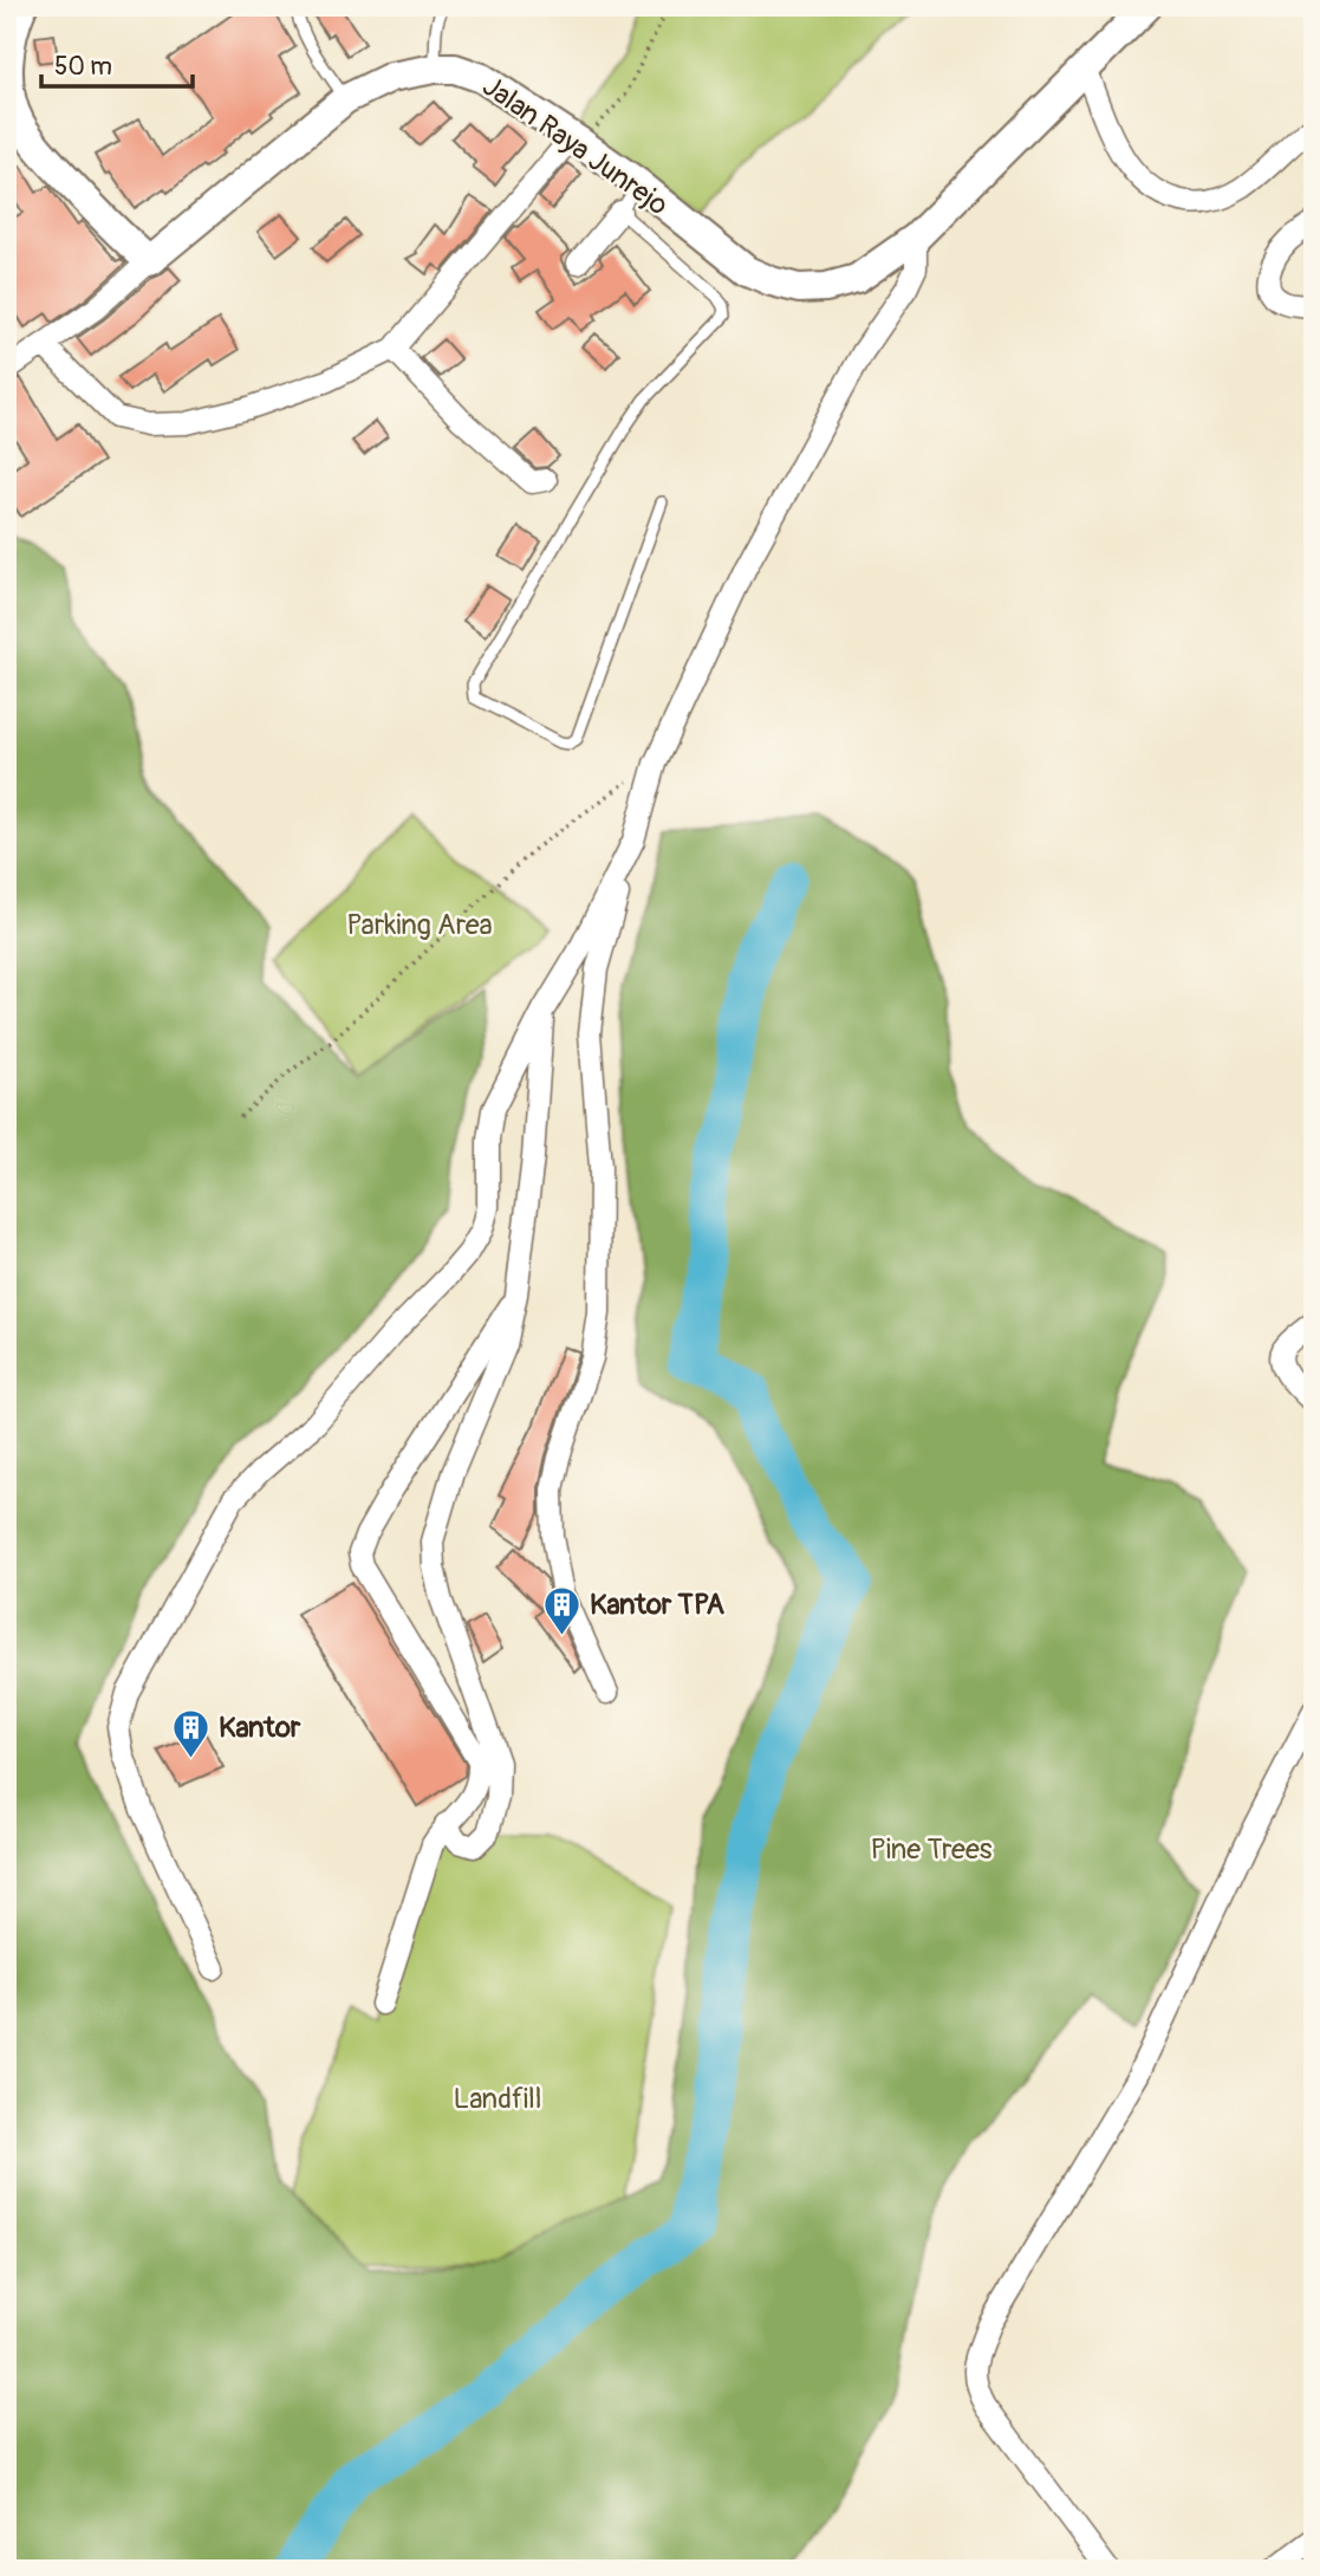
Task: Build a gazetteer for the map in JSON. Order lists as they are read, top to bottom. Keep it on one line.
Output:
{"streets":{"street":["Jalan Raya Junrejo"]},"parks":["Parking Area","Pine Trees","Landfill"],"places":{"building":["Kantor TPA","Kantor"]},"scale_bar":"50 m"}
